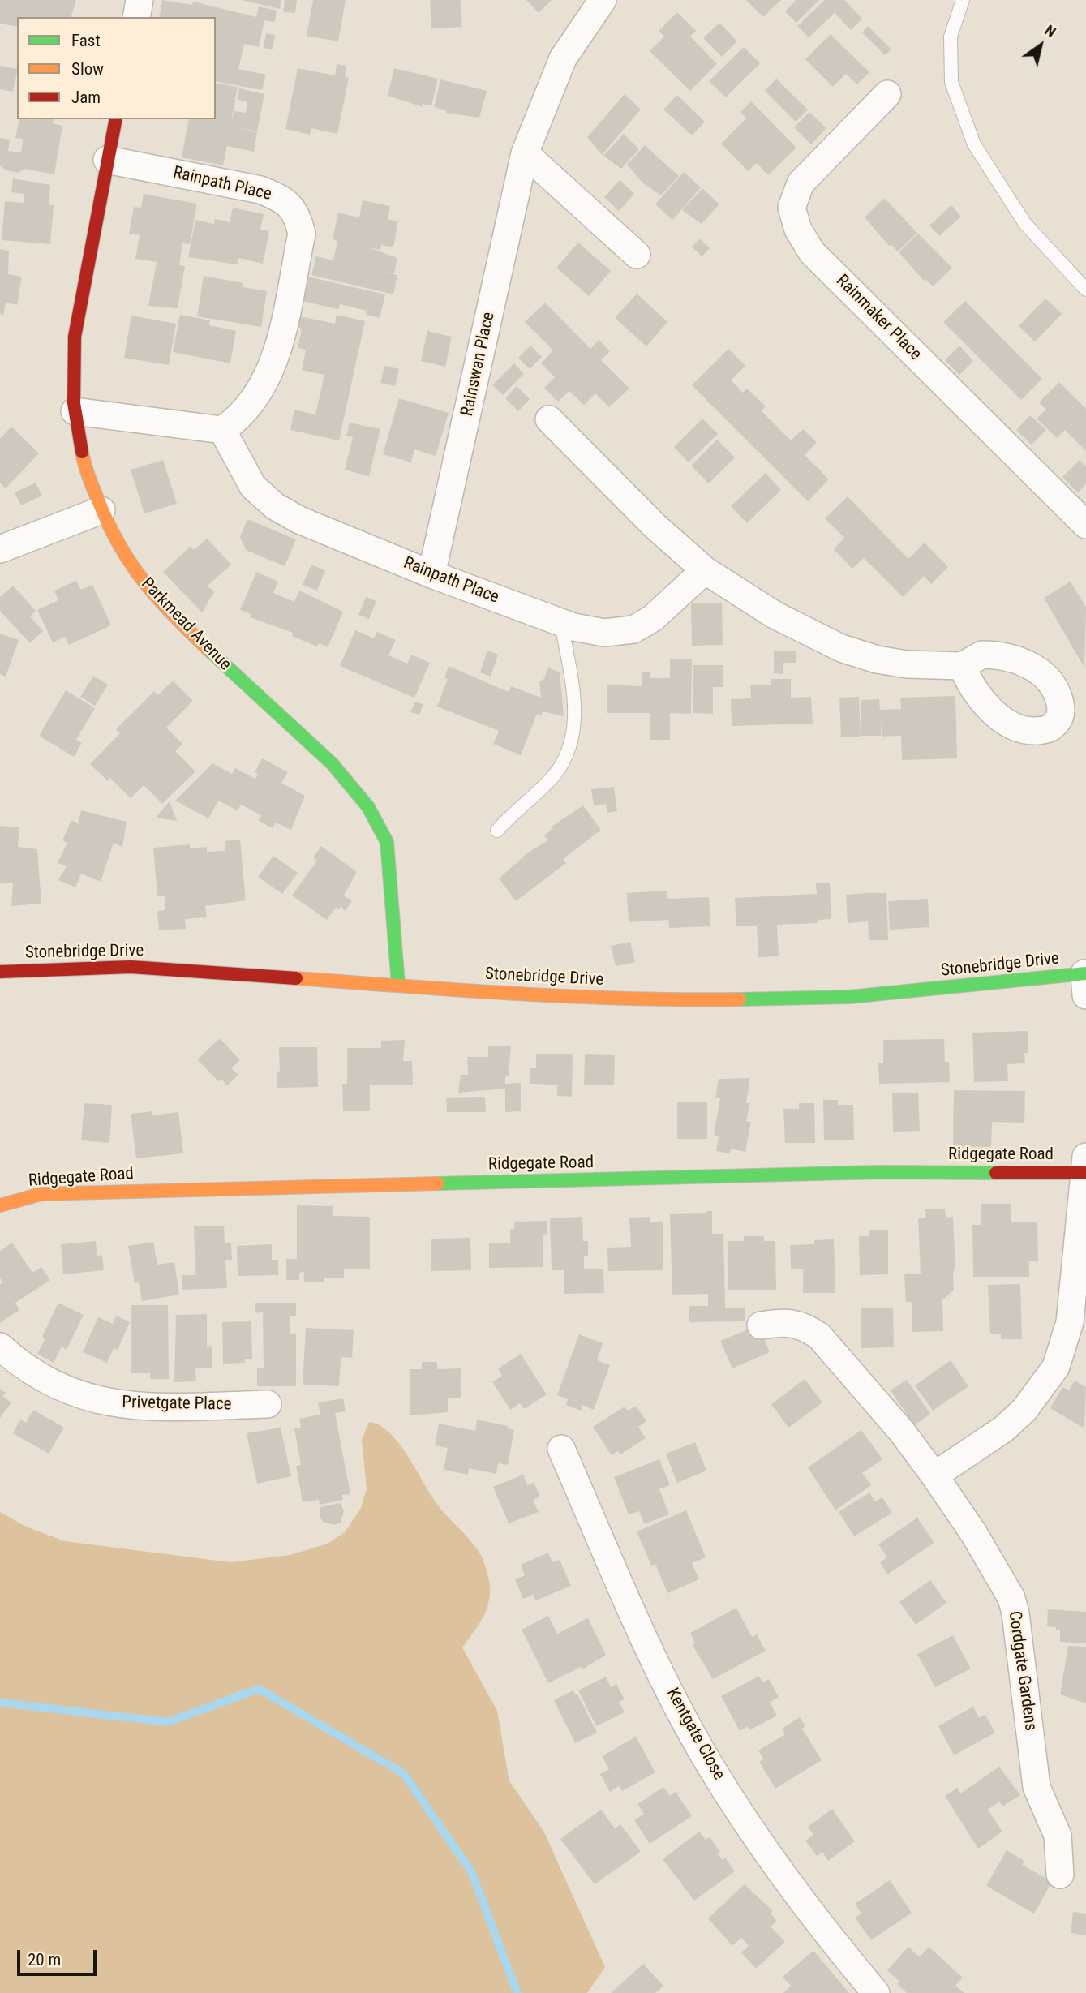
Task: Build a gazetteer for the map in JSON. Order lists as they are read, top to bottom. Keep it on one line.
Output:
{"streets":{"street":["Rainpath Place","Rainmaker Place","Rainswan Place","Parkmead Avenue","Stonebridge Drive","Ridgegate Road","Privetgate Place","Cordgate Gardens","Kentgate Close"]},"crossings":[["Rainpath Place","Rainswan Place"],["Rainpath Place","Parkmead Avenue"],["Parkmead Avenue","Stonebridge Drive"]],"legend":["Fast","Slow","Jam"],"scale_bar":"20 m","north":"top right"}
